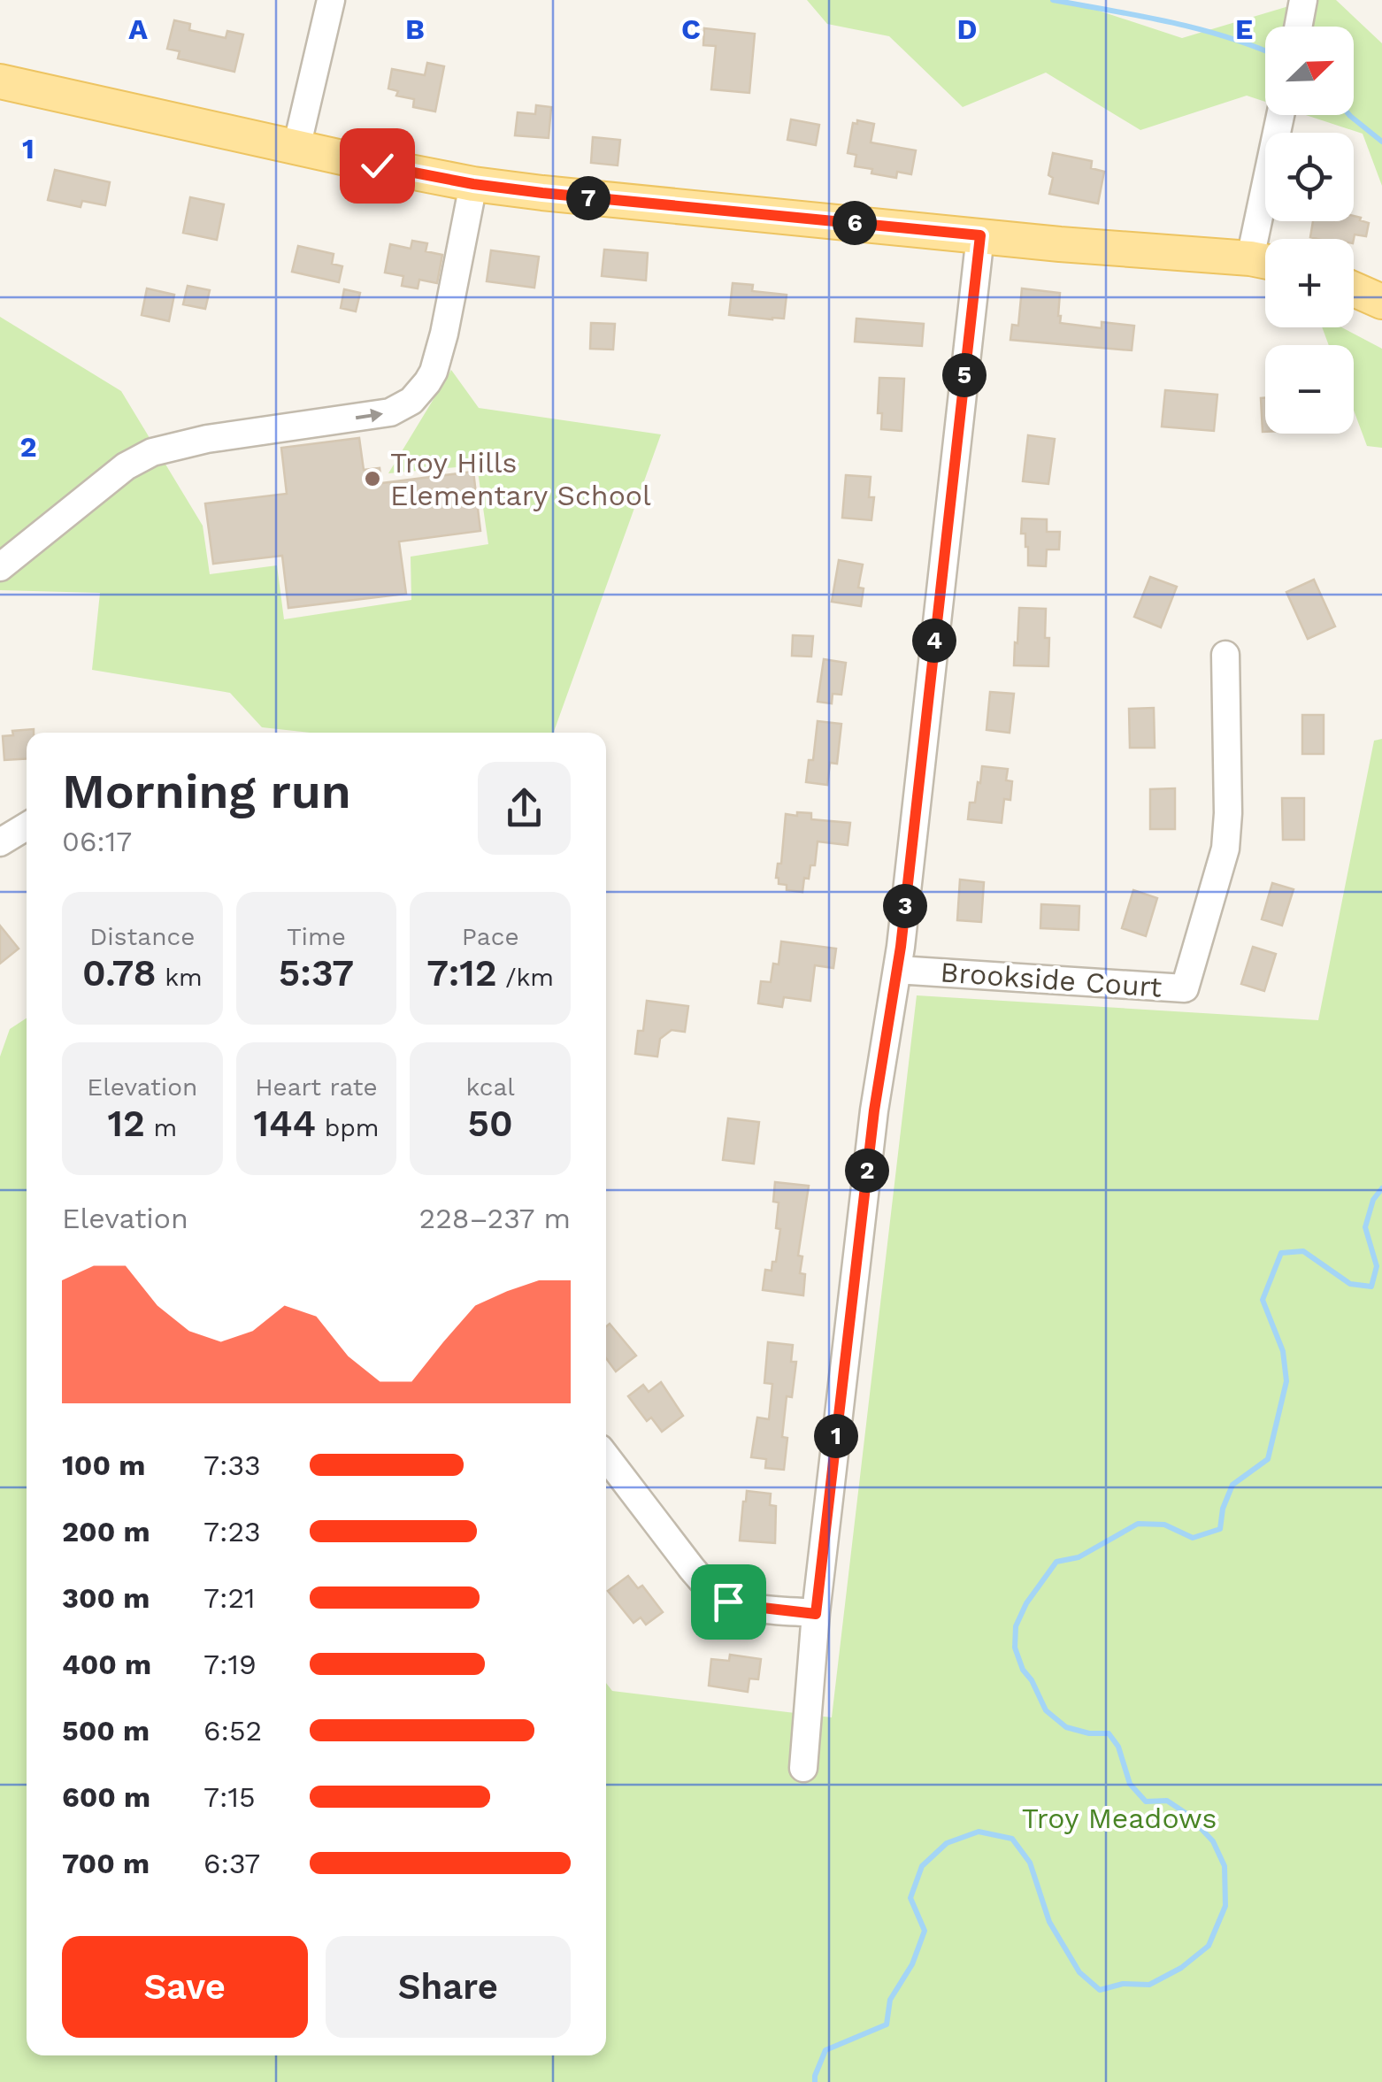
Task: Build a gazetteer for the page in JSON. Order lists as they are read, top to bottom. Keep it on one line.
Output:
{"streets":{"street":["Brookside Court"]},"parks":["Troy Meadows"],"places":["Troy Hills Elementary School"],"north":"top right","page":{"map_buttons":["+","−"],"pins":["7","6","5","4","3","2","1"],"heading":["Morning run","06:17"],"stats":[["Distance","0.78 km"],["Time","5:37"],["Pace","7:12 /km"],["Elevation","12 m"],["Heart rate","144 bpm"],["kcal","50"]],"chart":["Elevation","228–237 m"],"list":[{"name":"100 m","note":"7:33"},{"name":"200 m","note":"7:23"},{"name":"300 m","note":"7:21"},{"name":"400 m","note":"7:19"},{"name":"500 m","note":"6:52"},{"name":"600 m","note":"7:15"},{"name":"700 m","note":"6:37"}],"buttons":["Save","Share"]},"grid":{"columns":["A","B","C","D","E"],"rows":["1","2"]}}
